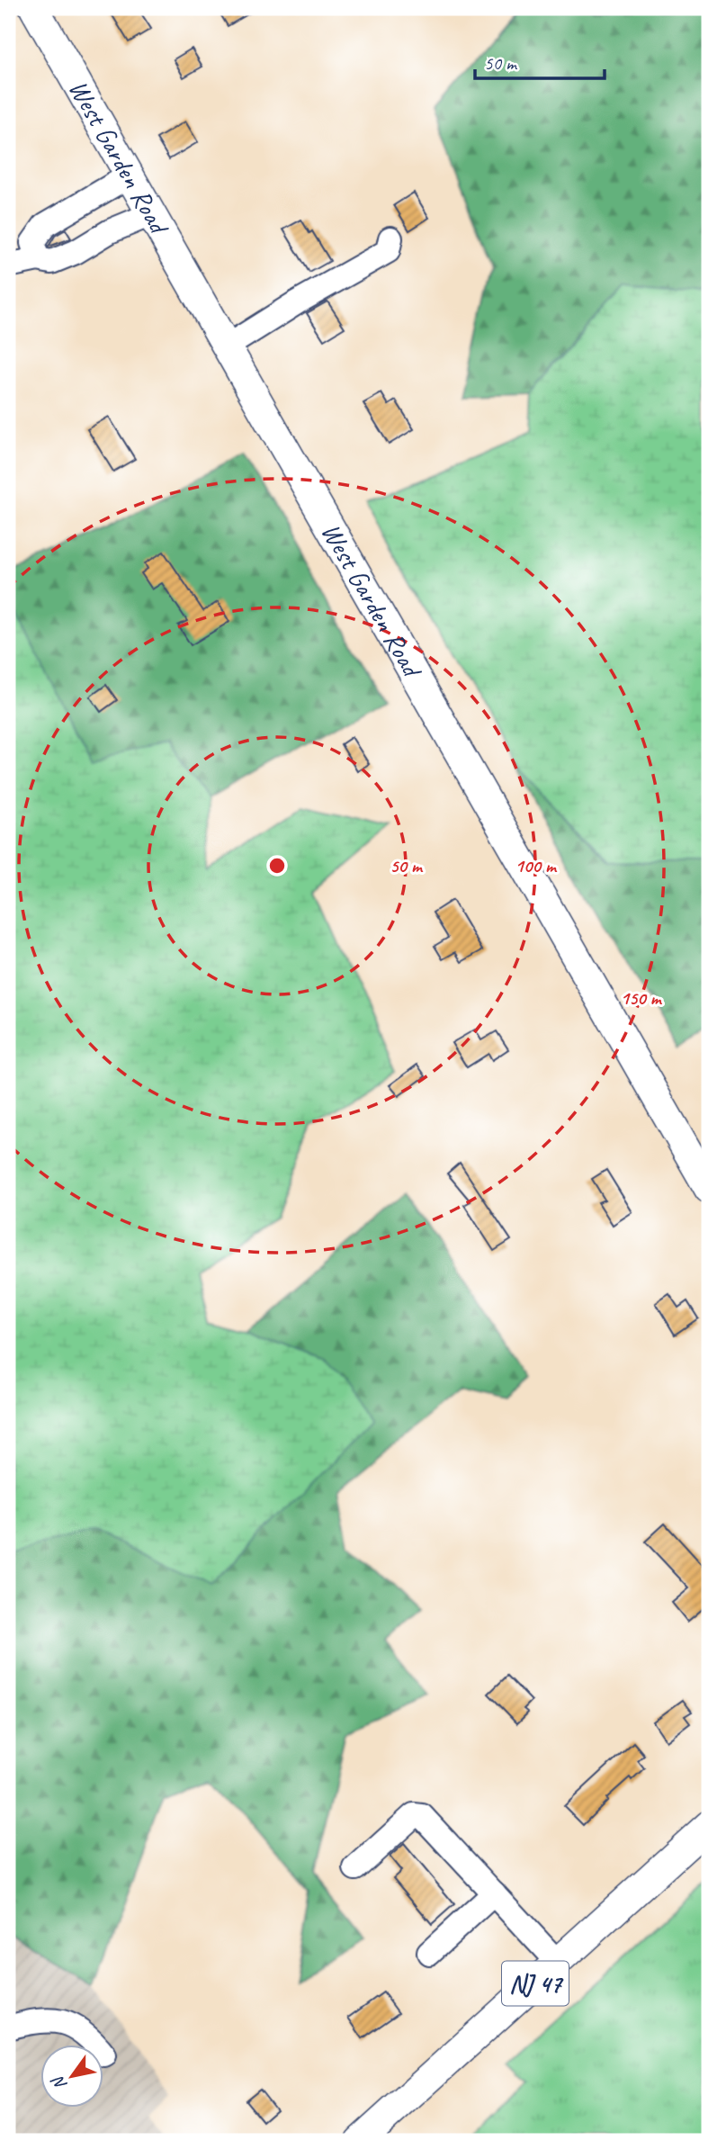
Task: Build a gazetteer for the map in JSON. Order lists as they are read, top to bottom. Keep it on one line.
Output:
{"streets":{"main road":["West Garden Road","NJ 47"]},"scale_bar":"50 m","north":"bottom left","rings":["50 m","100 m","150 m"]}
